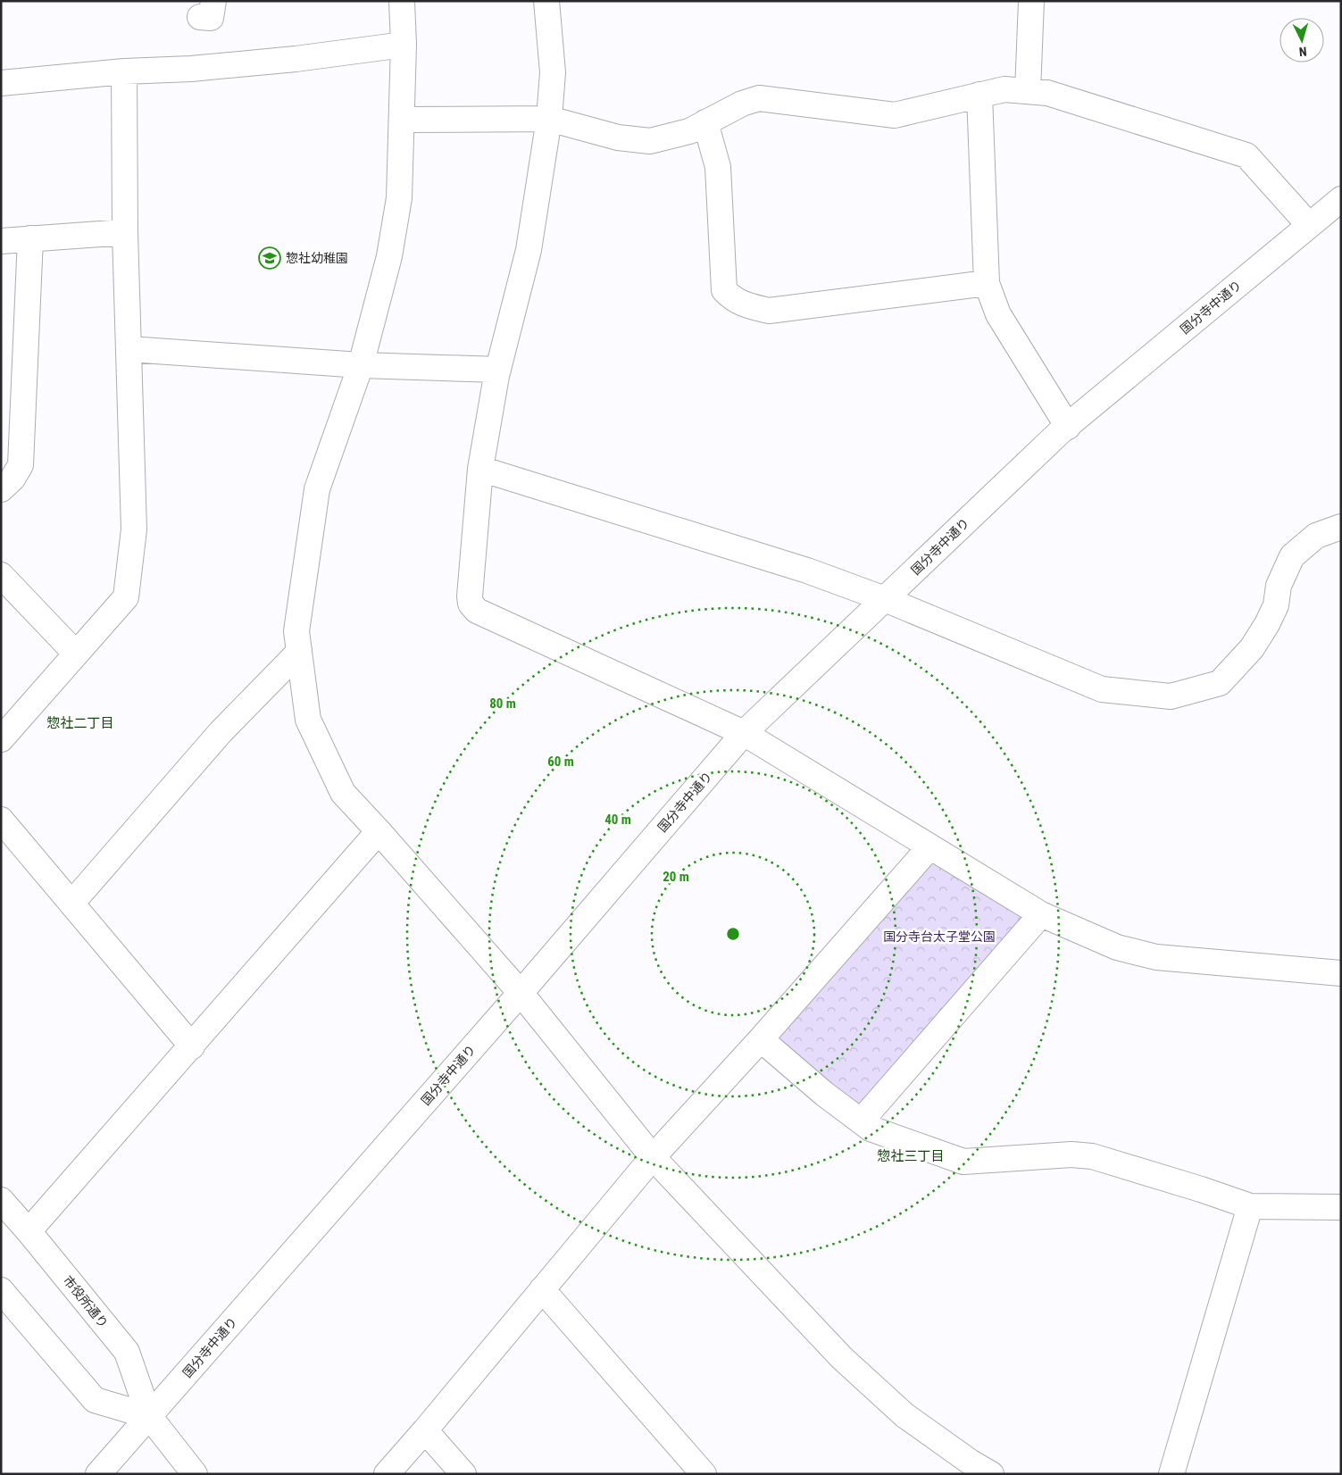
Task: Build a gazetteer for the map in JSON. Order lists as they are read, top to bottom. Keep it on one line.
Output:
{"streets":{"street":["国分寺中通り","市役所通り"]},"crossings":[["国分寺中通り","市役所通り"]],"districts":["惣社二丁目","惣社三丁目"],"parks":["国分寺台太子堂公園"],"places":{"school or university":["惣社幼稚園"]},"north":"bottom","rings":["80 m","60 m","40 m","20 m"]}
